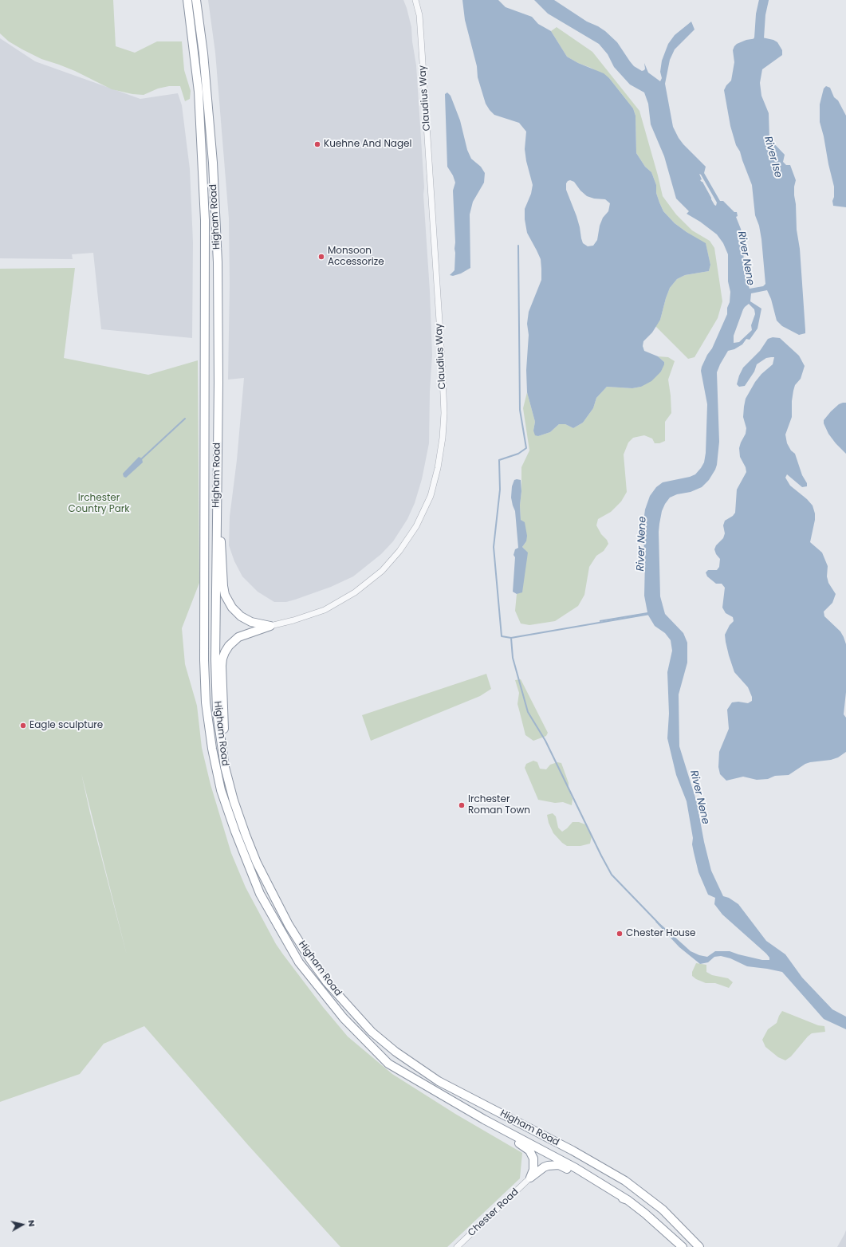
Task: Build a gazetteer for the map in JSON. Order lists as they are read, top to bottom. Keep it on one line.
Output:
{"streets":{"highway":["Higham Road"],"street":["Claudius Way","Chester Road"]},"water":["River Ise","River Nene"],"parks":["Irchester Country Park"],"places":["Kuehne And Nagel","Monsoon Accessorize","Eagle sculpture","Irchester Roman Town","Chester House"],"north":"right"}
